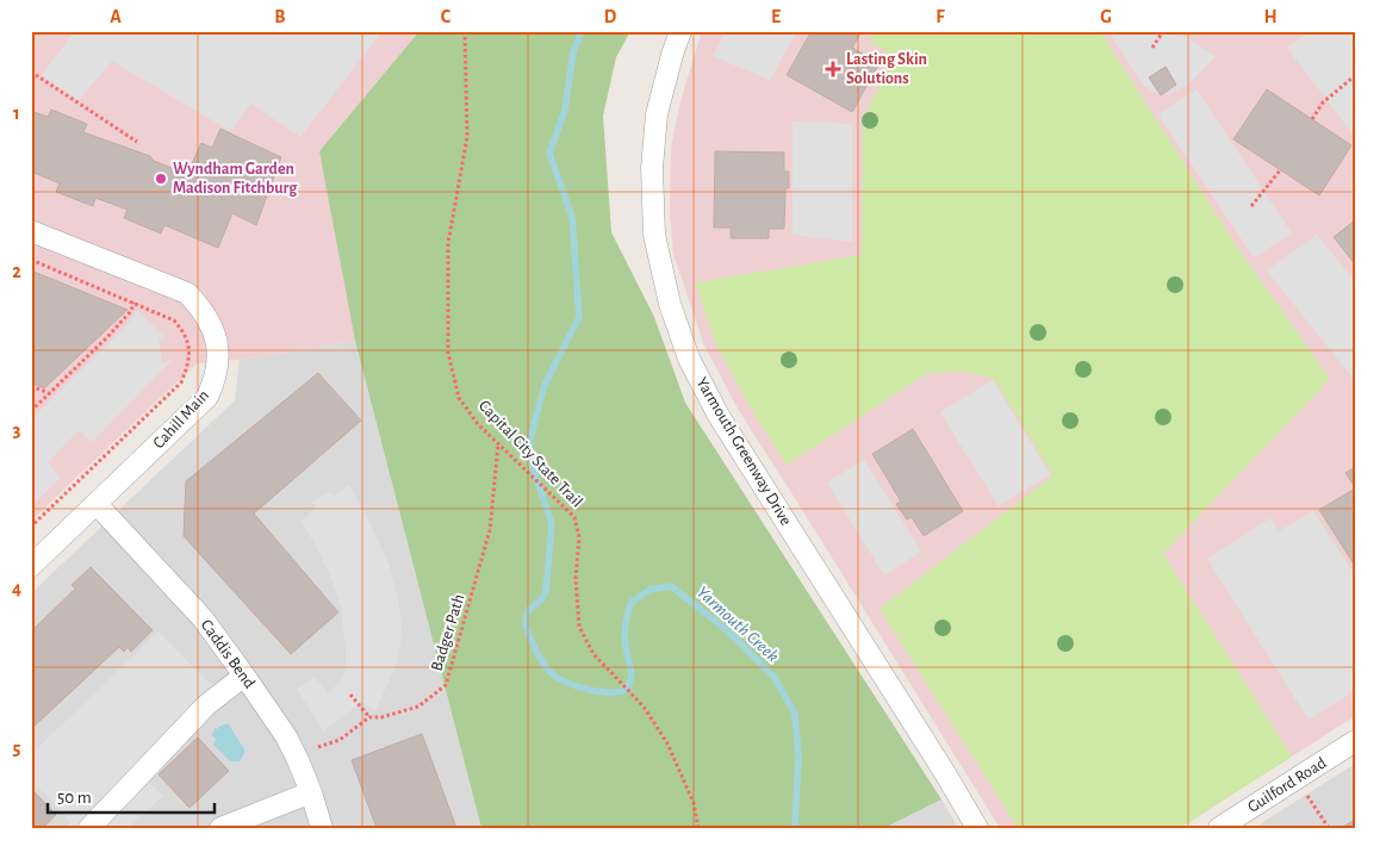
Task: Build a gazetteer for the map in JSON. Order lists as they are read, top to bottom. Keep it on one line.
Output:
{"streets":{"street":["Cahill Main","Yarmouth Greenway Drive","Caddis Bend","Guilford Road"],"path":["Capital City State Trail","Badger Path"]},"crossings":[["Cahill Main","Caddis Bend"],["Capital City State Trail","Badger Path"]],"water":["Yarmouth Creek"],"places":{"health":["Lasting Skin Solutions"],"other":["Wyndham Garden Madison Fitchburg"]},"scale_bar":"50 m","grid":{"columns":["A","B","C","D","E","F","G","H"],"rows":["1","2","3","4","5"]}}
